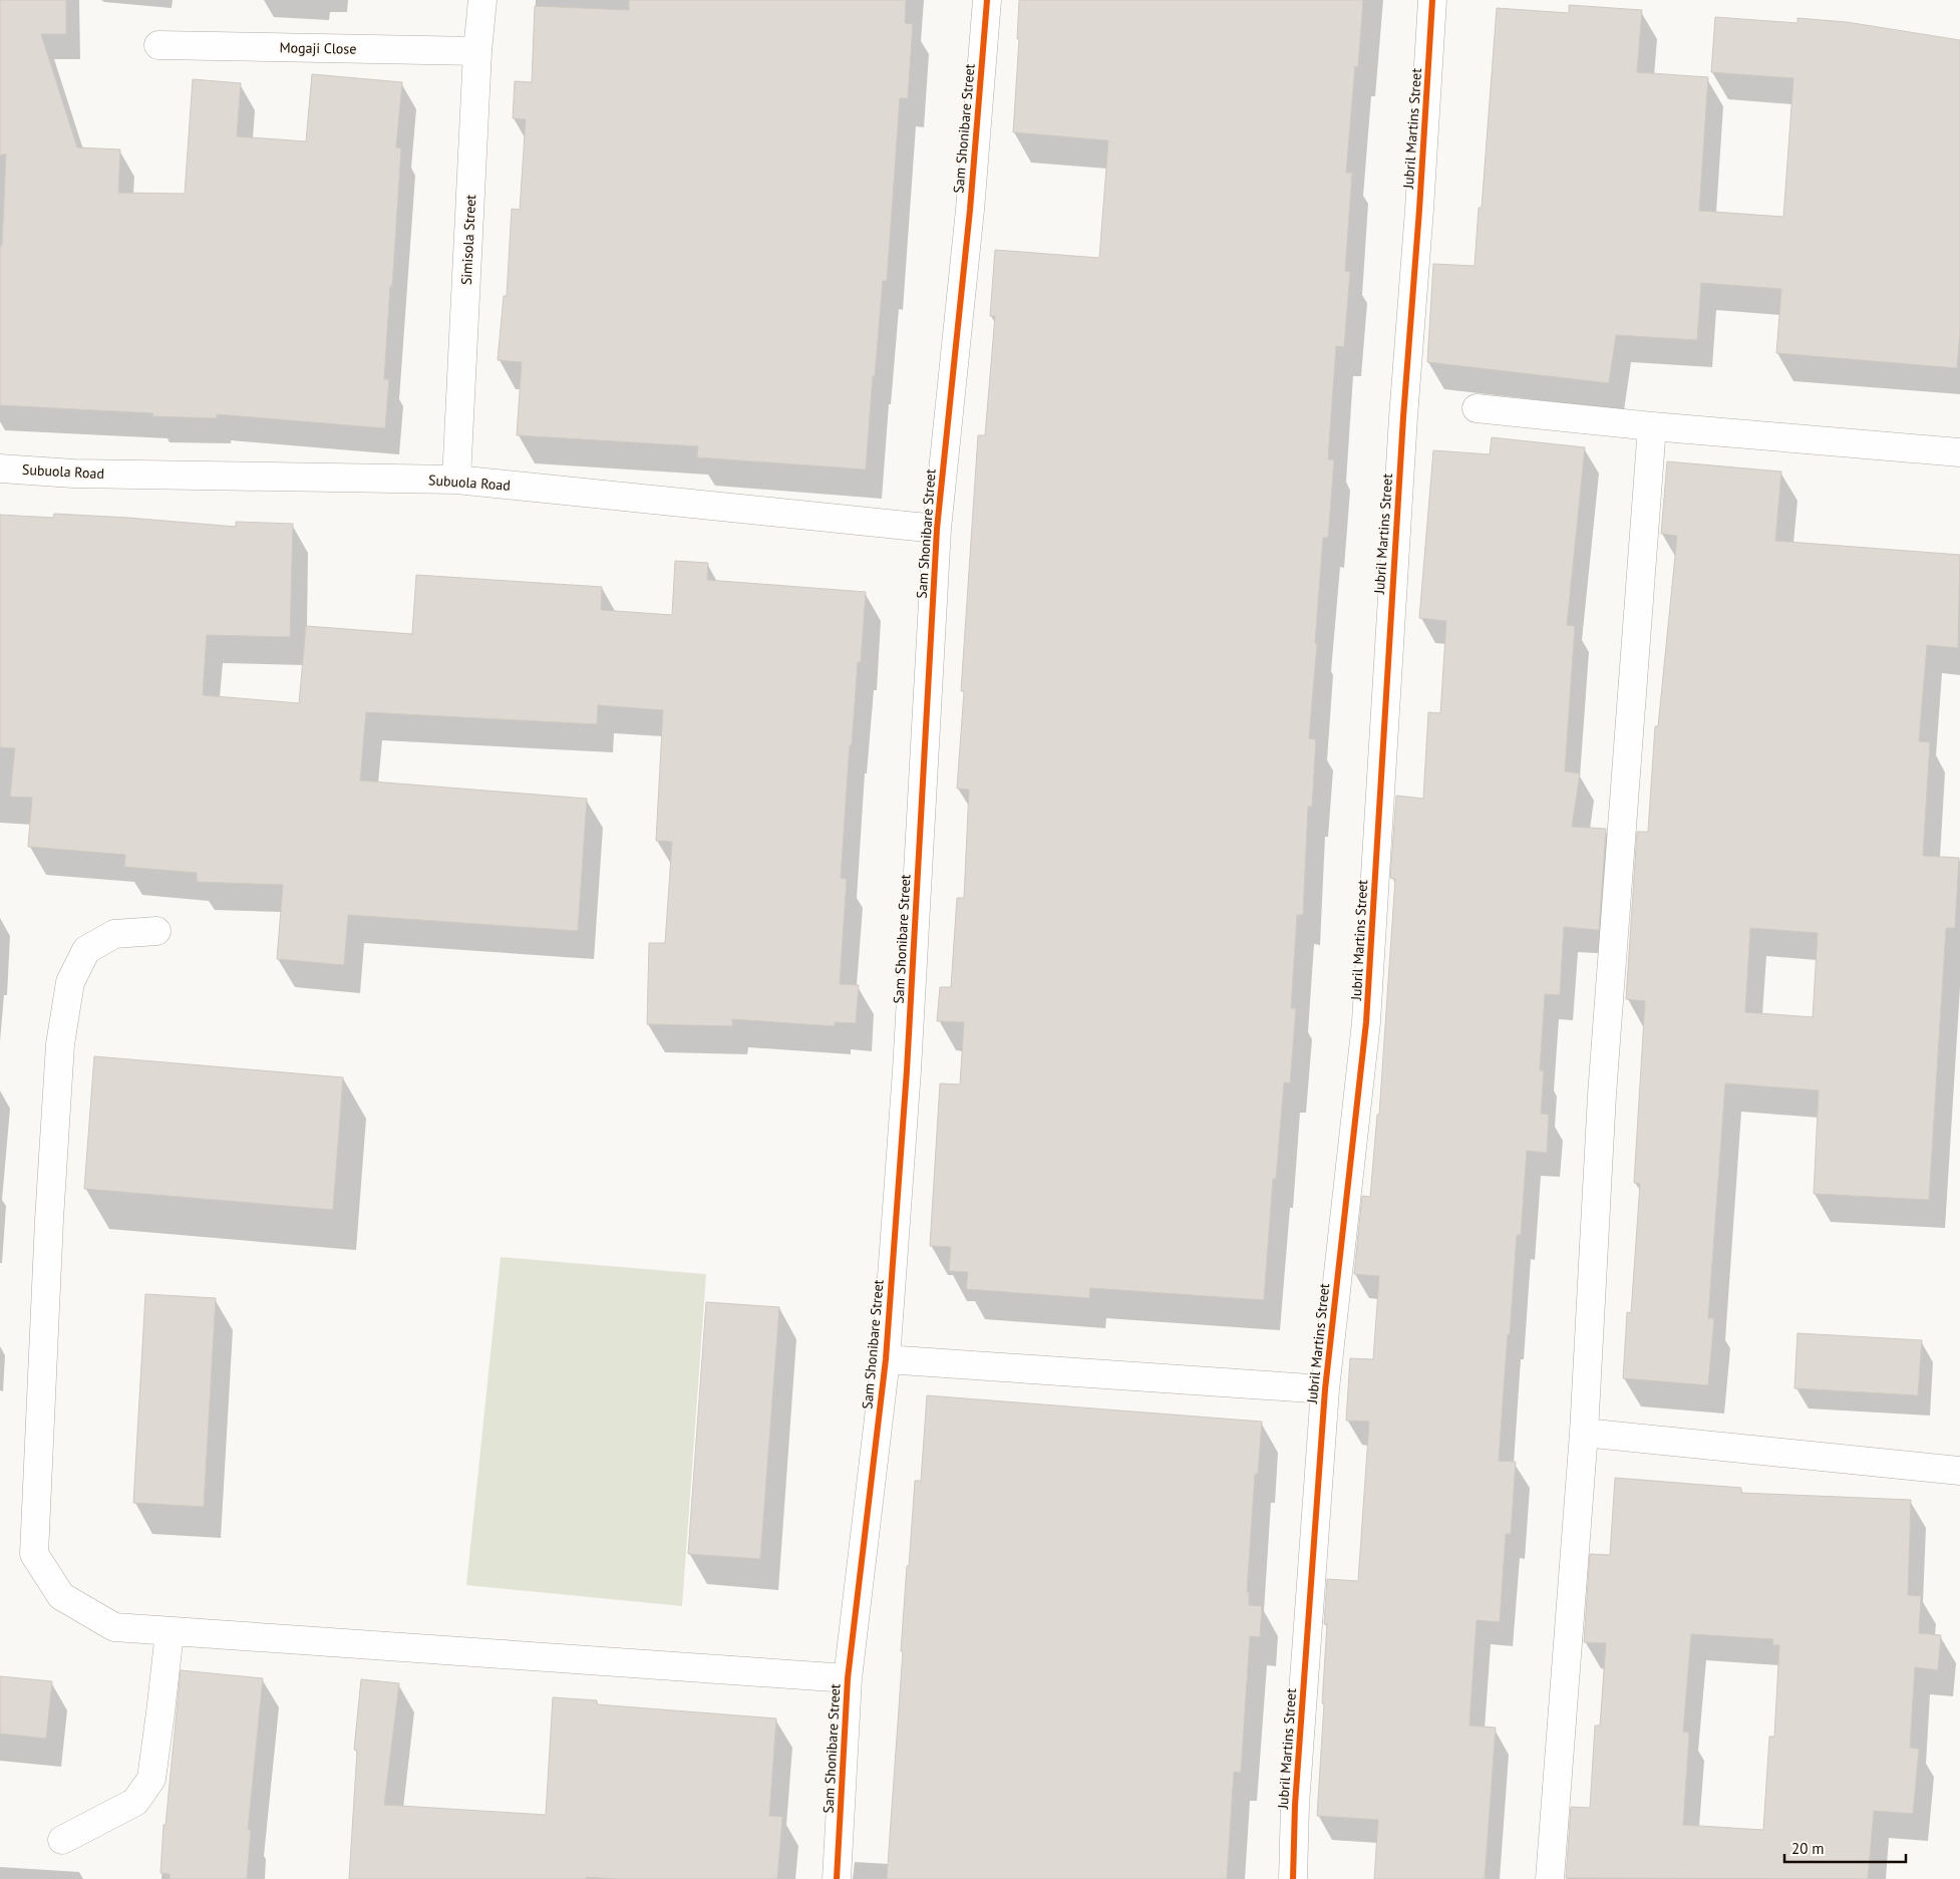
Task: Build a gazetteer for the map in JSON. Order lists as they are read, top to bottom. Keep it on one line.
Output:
{"streets":{"street":["Mogaji Close","Sam Shonibare Street","Jubril Martins Street","Simisola Street","Subuola Road"]},"crossings":[["Mogaji Close","Simisola Street"],["Sam Shonibare Street","Jubril Martins Street"],["Sam Shonibare Street","Subuola Road"],["Simisola Street","Subuola Road"]],"scale_bar":"20 m"}
